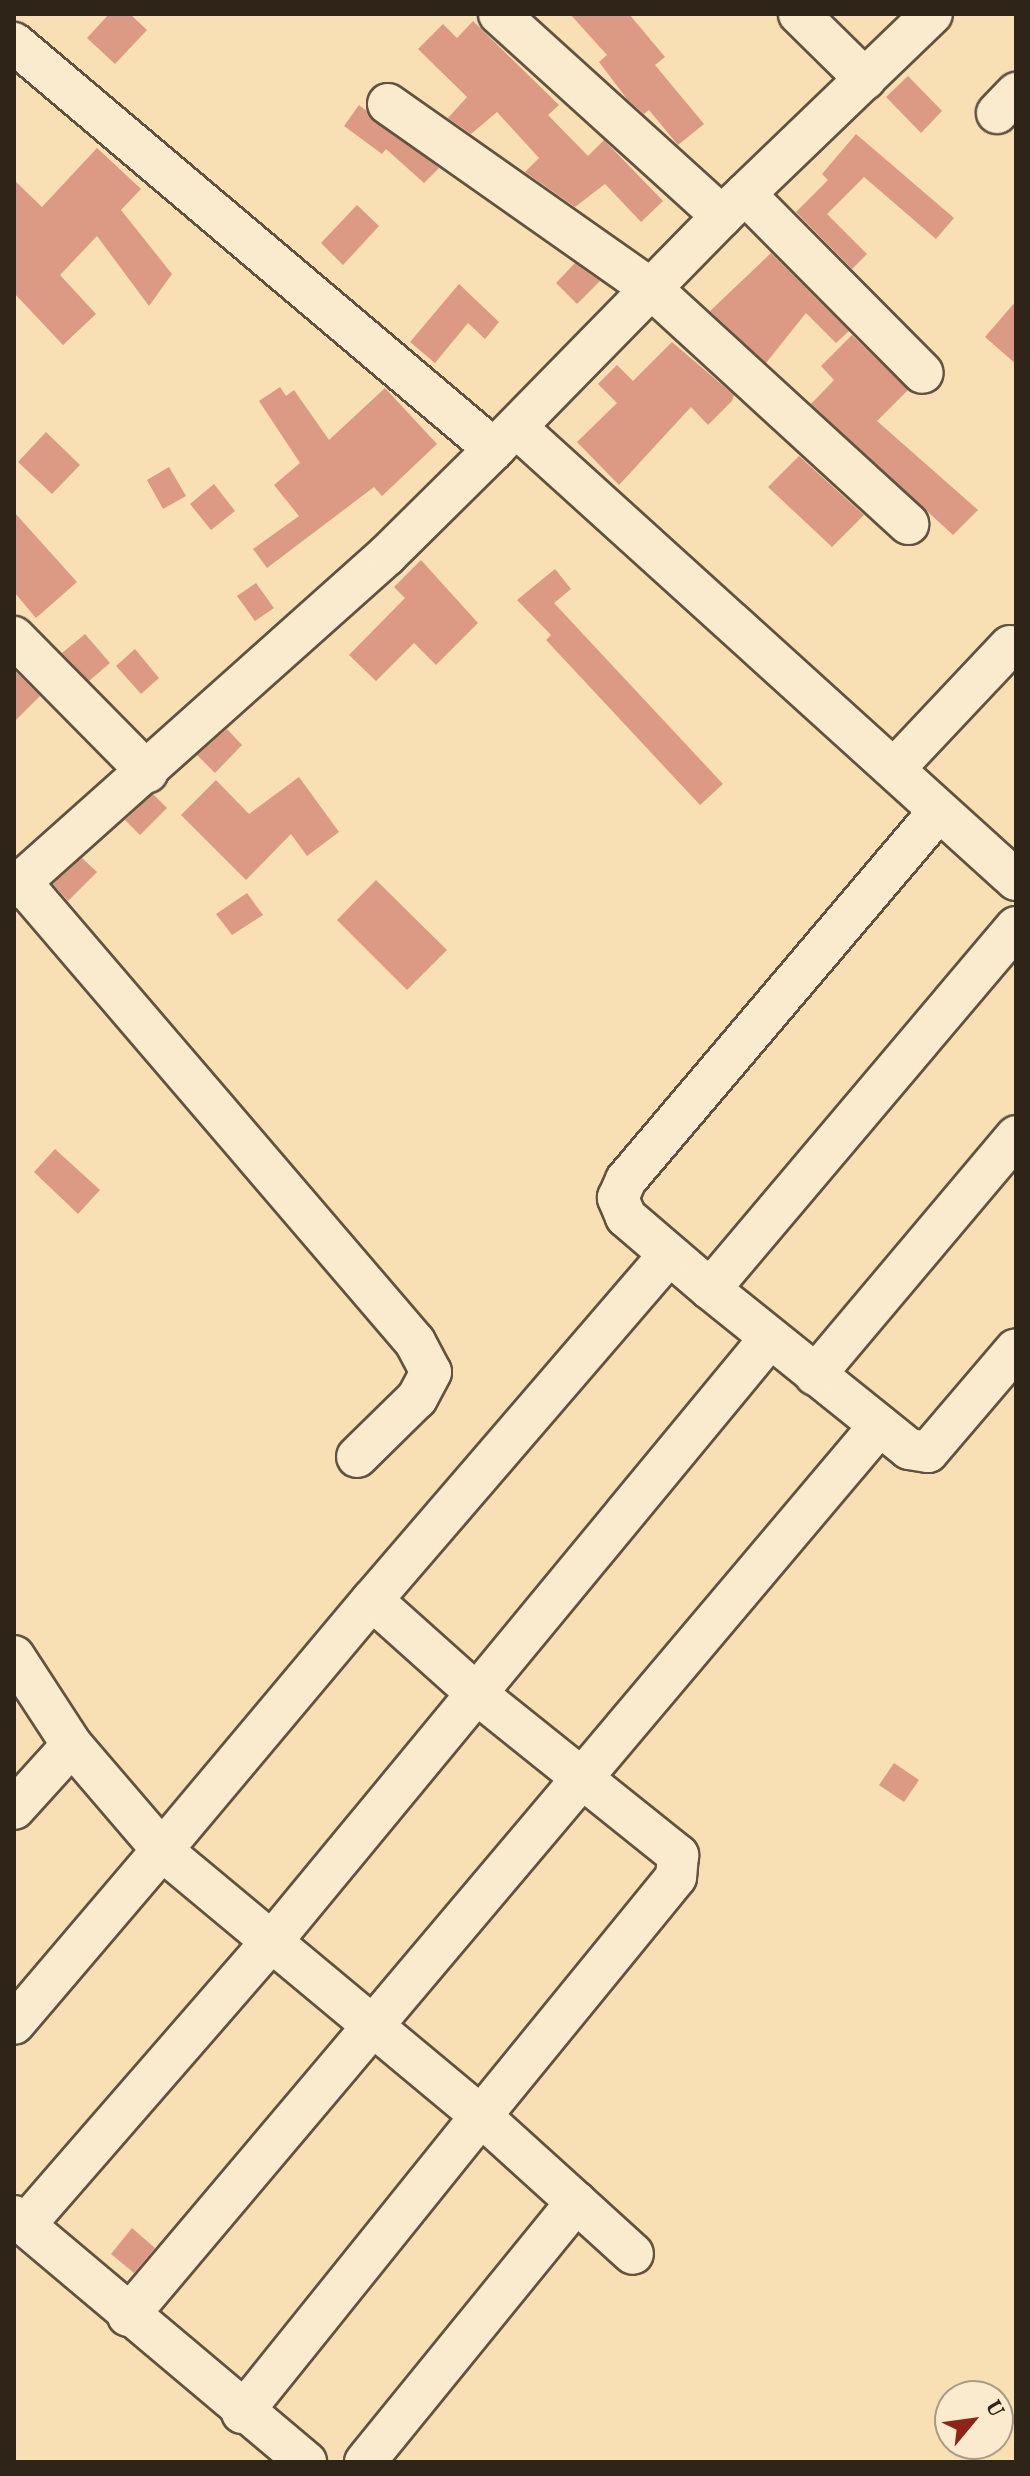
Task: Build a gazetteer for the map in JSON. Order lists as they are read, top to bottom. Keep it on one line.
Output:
{"north":"top right"}
